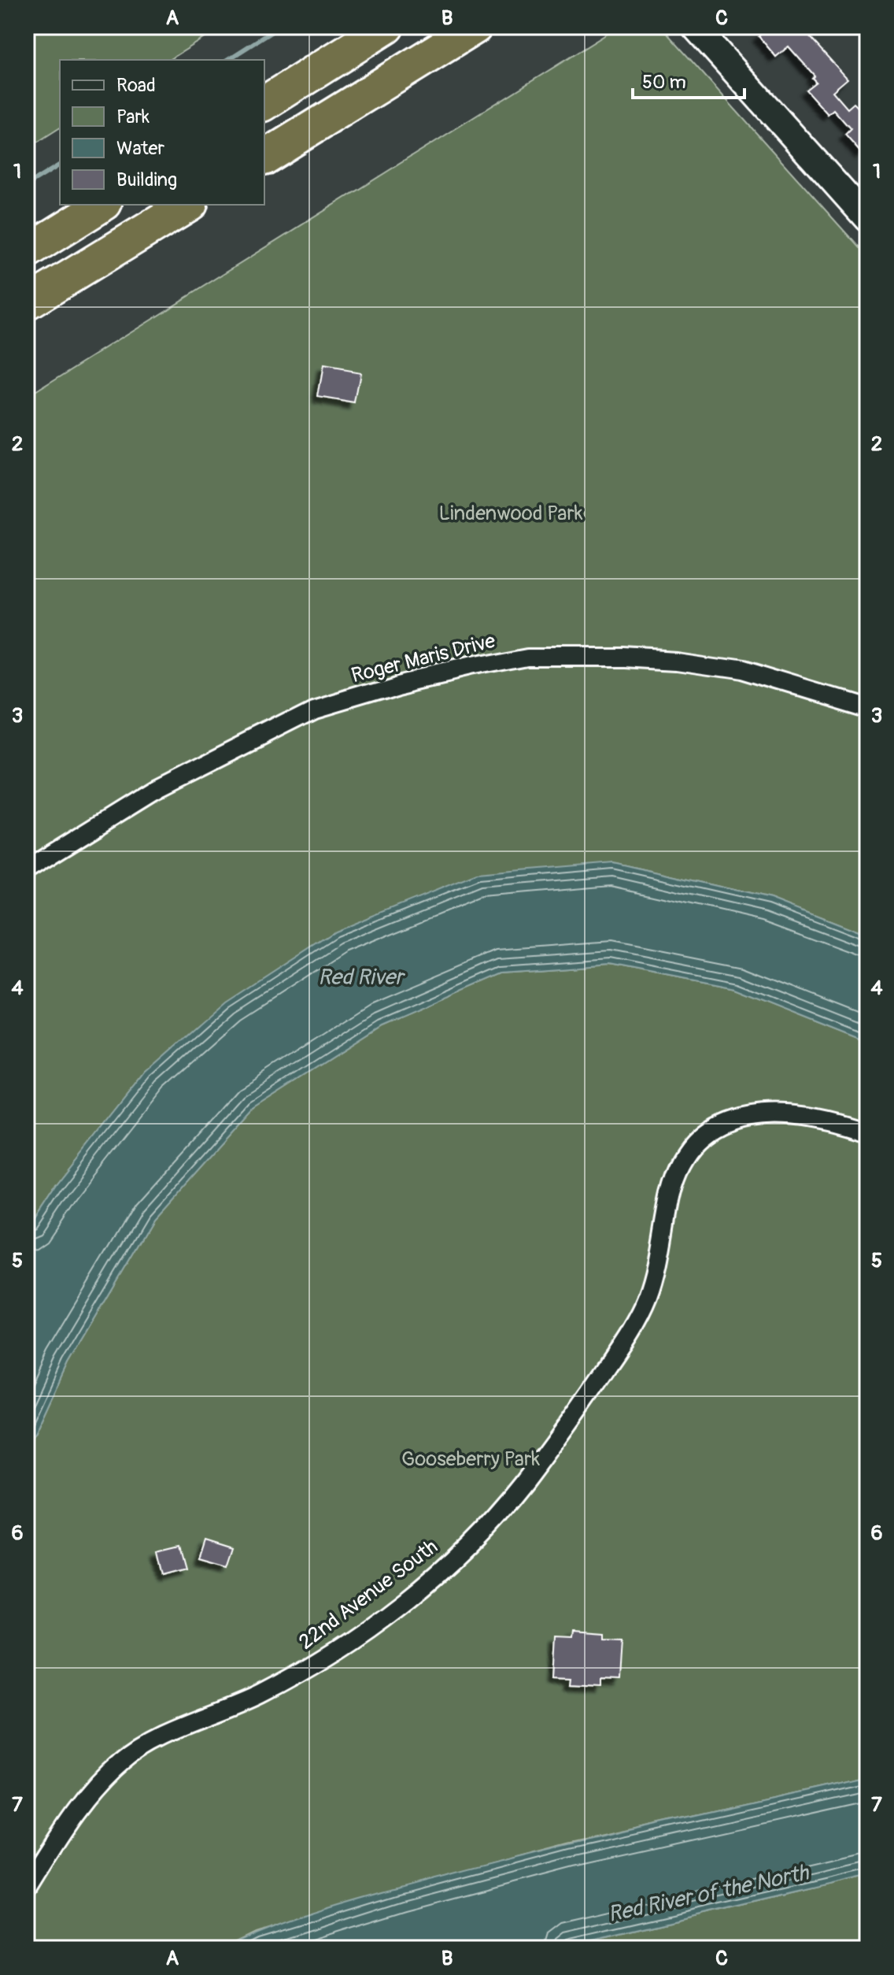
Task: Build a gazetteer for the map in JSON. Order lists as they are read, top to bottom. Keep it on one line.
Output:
{"streets":{"street":["Roger Maris Drive","22nd Avenue South"]},"water":["Red River","Red River of the North"],"parks":["Lindenwood Park","Gooseberry Park"],"legend":["Road","Park","Water","Building"],"scale_bar":"50 m","grid":{"columns":["A","B","C"],"rows":["1","2","3","4","5","6","7"]}}
